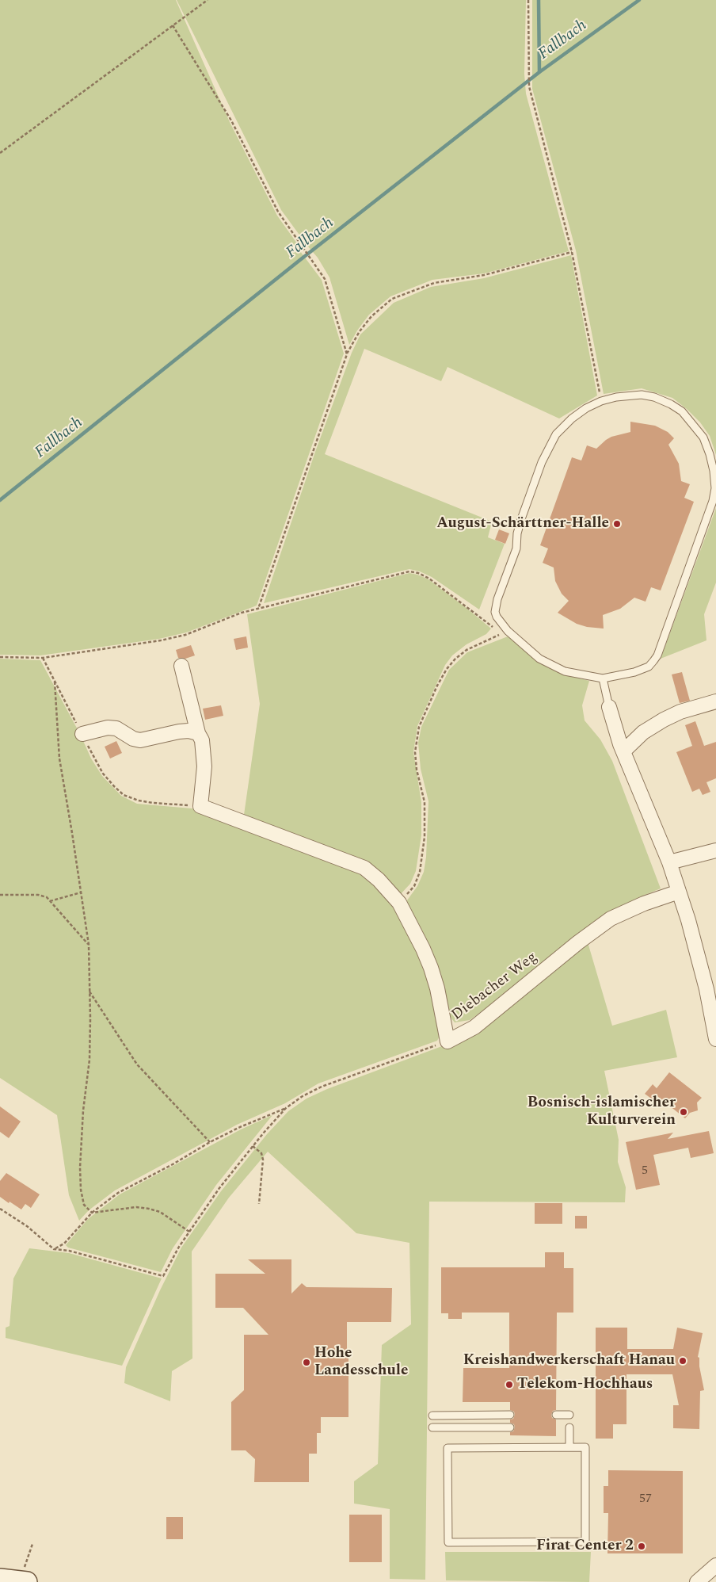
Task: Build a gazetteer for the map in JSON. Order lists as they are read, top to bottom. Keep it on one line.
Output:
{"streets":{"street":["Diebacher Weg"]},"water":["Fallbach"],"places":["August-Schärttner-Halle","Bosnisch-islamischer Kulturverein","Kreishandwerkerschaft Hanau","Hohe Landesschule","Telekom-Hochhaus","Firat Center 2"],"house_numbers":["5","57"]}
